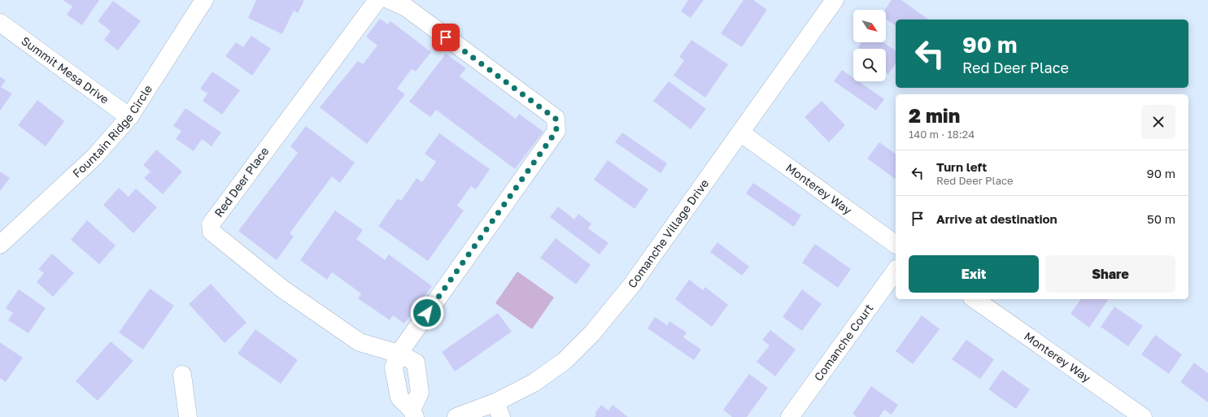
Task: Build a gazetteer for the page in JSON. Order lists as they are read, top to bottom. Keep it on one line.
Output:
{"streets":{"street":["Summit Mesa Drive","Fountain Ridge Circle","Red Deer Place","Monterey Way","Comanche Village Drive","Comanche Court"]},"crossings":[["Summit Mesa Drive","Fountain Ridge Circle"],["Monterey Way","Comanche Village Drive"]],"north":"bottom right","page":{"turn":["90 m","Red Deer Place"],"heading":["2 min","140 m · 18:24"],"list":[{"name":"Turn left","note":"Red Deer Place","value":"90 m"},{"name":"Arrive at destination","value":"50 m"}],"buttons":["Exit","Share"]}}
